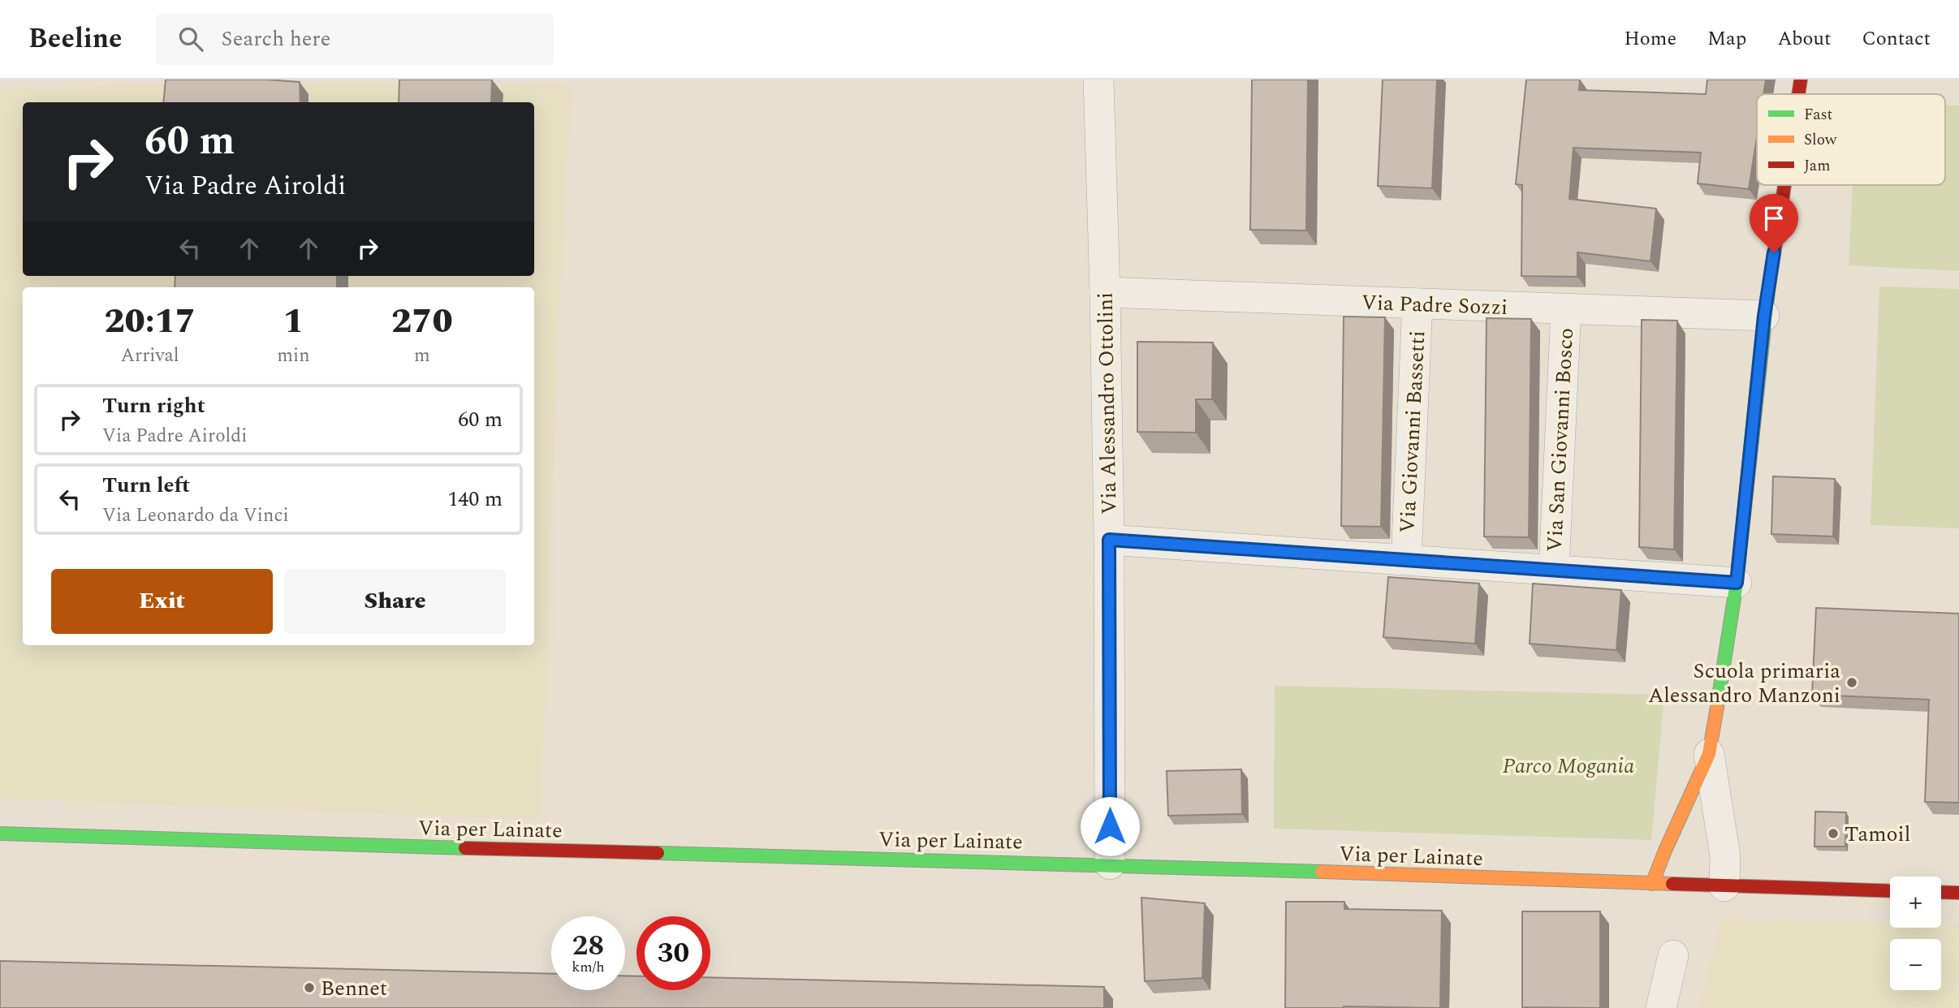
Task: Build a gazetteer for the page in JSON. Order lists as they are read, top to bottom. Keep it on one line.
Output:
{"streets":{"street":["Via Padre Sozzi","Via Alessandro Ottolini","Via Giovanni Bassetti","Via San Giovanni Bosco","Via per Lainate"]},"crossings":[["Via Padre Sozzi","Via Alessandro Ottolini"],["Via Padre Sozzi","Via Giovanni Bassetti"],["Via Padre Sozzi","Via San Giovanni Bosco"],["Via Alessandro Ottolini","Via per Lainate"]],"parks":["Parco Mogania"],"places":["Scuola primaria Alessandro Manzoni","Tamoil","Bennet"],"legend":["Fast","Slow","Jam"],"page":{"header":"Beeline","search":"Search here","nav":["Home","Map","About","Contact"],"turn":["60 m","Via Padre Airoldi"],"eta":["20:17","Arrival","1","min","270","m"],"list":[{"name":"Turn right","note":"Via Padre Airoldi","value":"60 m"},{"name":"Turn left","note":"Via Leonardo da Vinci","value":"140 m"}],"buttons":["Exit","Share"],"map_buttons":["+","−"],"speed":"28 km/h","limit":"30"}}
